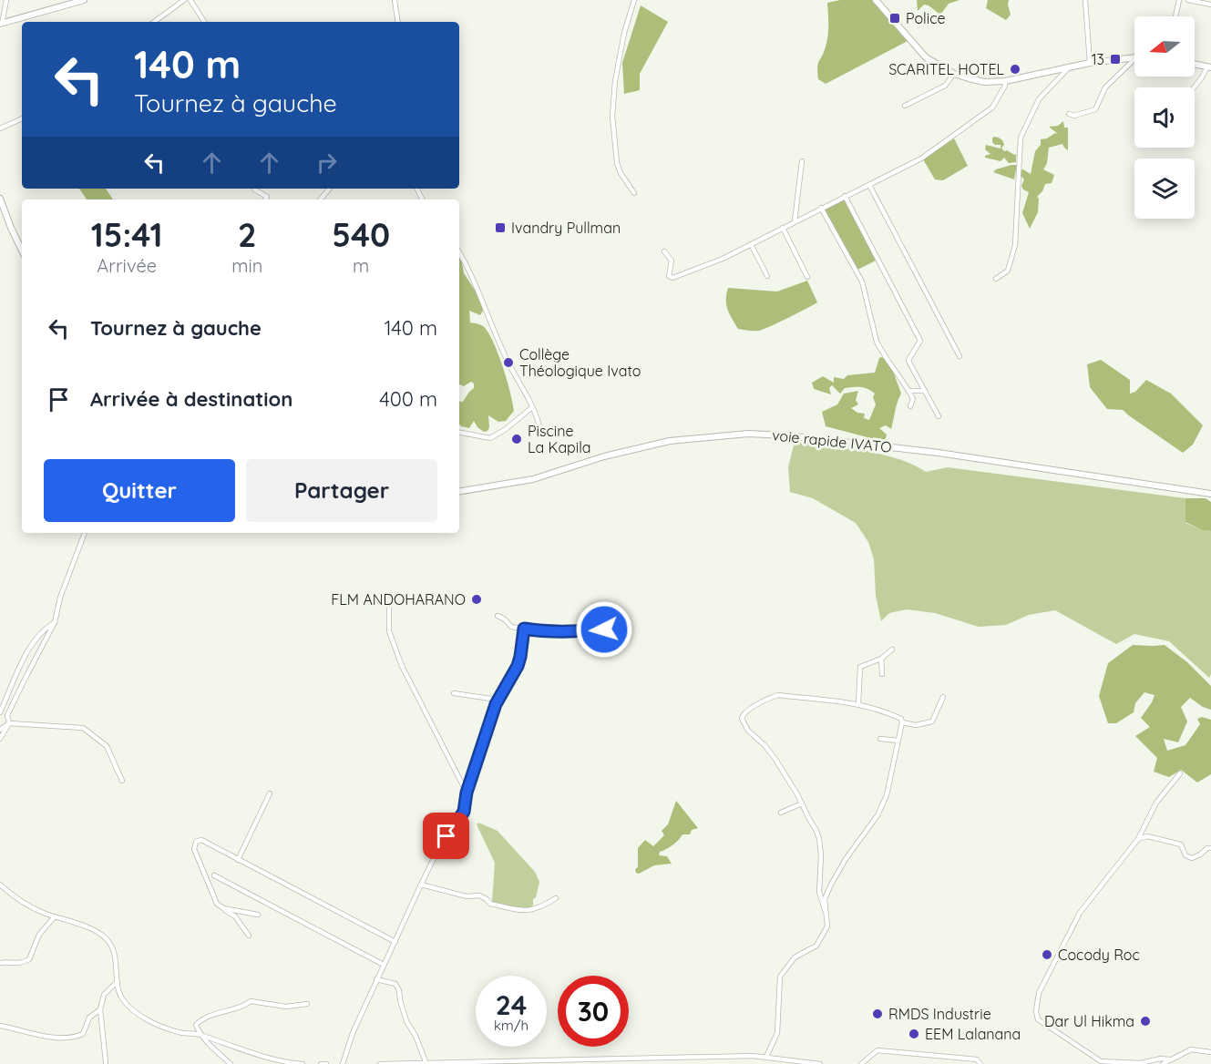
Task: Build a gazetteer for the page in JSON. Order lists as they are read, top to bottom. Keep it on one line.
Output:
{"streets":{"main road":["voie rapide IVATO"]},"places":{"transit":["Police","13","Ivandry Pullman"],"other":["SCARITEL HOTEL","Collège Théologique Ivato","Piscine La Kapila","FLM ANDOHARANO","Cocody Roc","RMDS Industrie","Dar Ul Hikma","EEM Lalanana"]},"north":"left","page":{"turn":["140 m","Tournez à gauche"],"eta":["15:41","Arrivée","2","min","540","m"],"list":[{"name":"Tournez à gauche","value":"140 m"},{"name":"Arrivée à destination","value":"400 m"}],"buttons":["Quitter","Partager"],"speed":"24 km/h","limit":"30"}}
